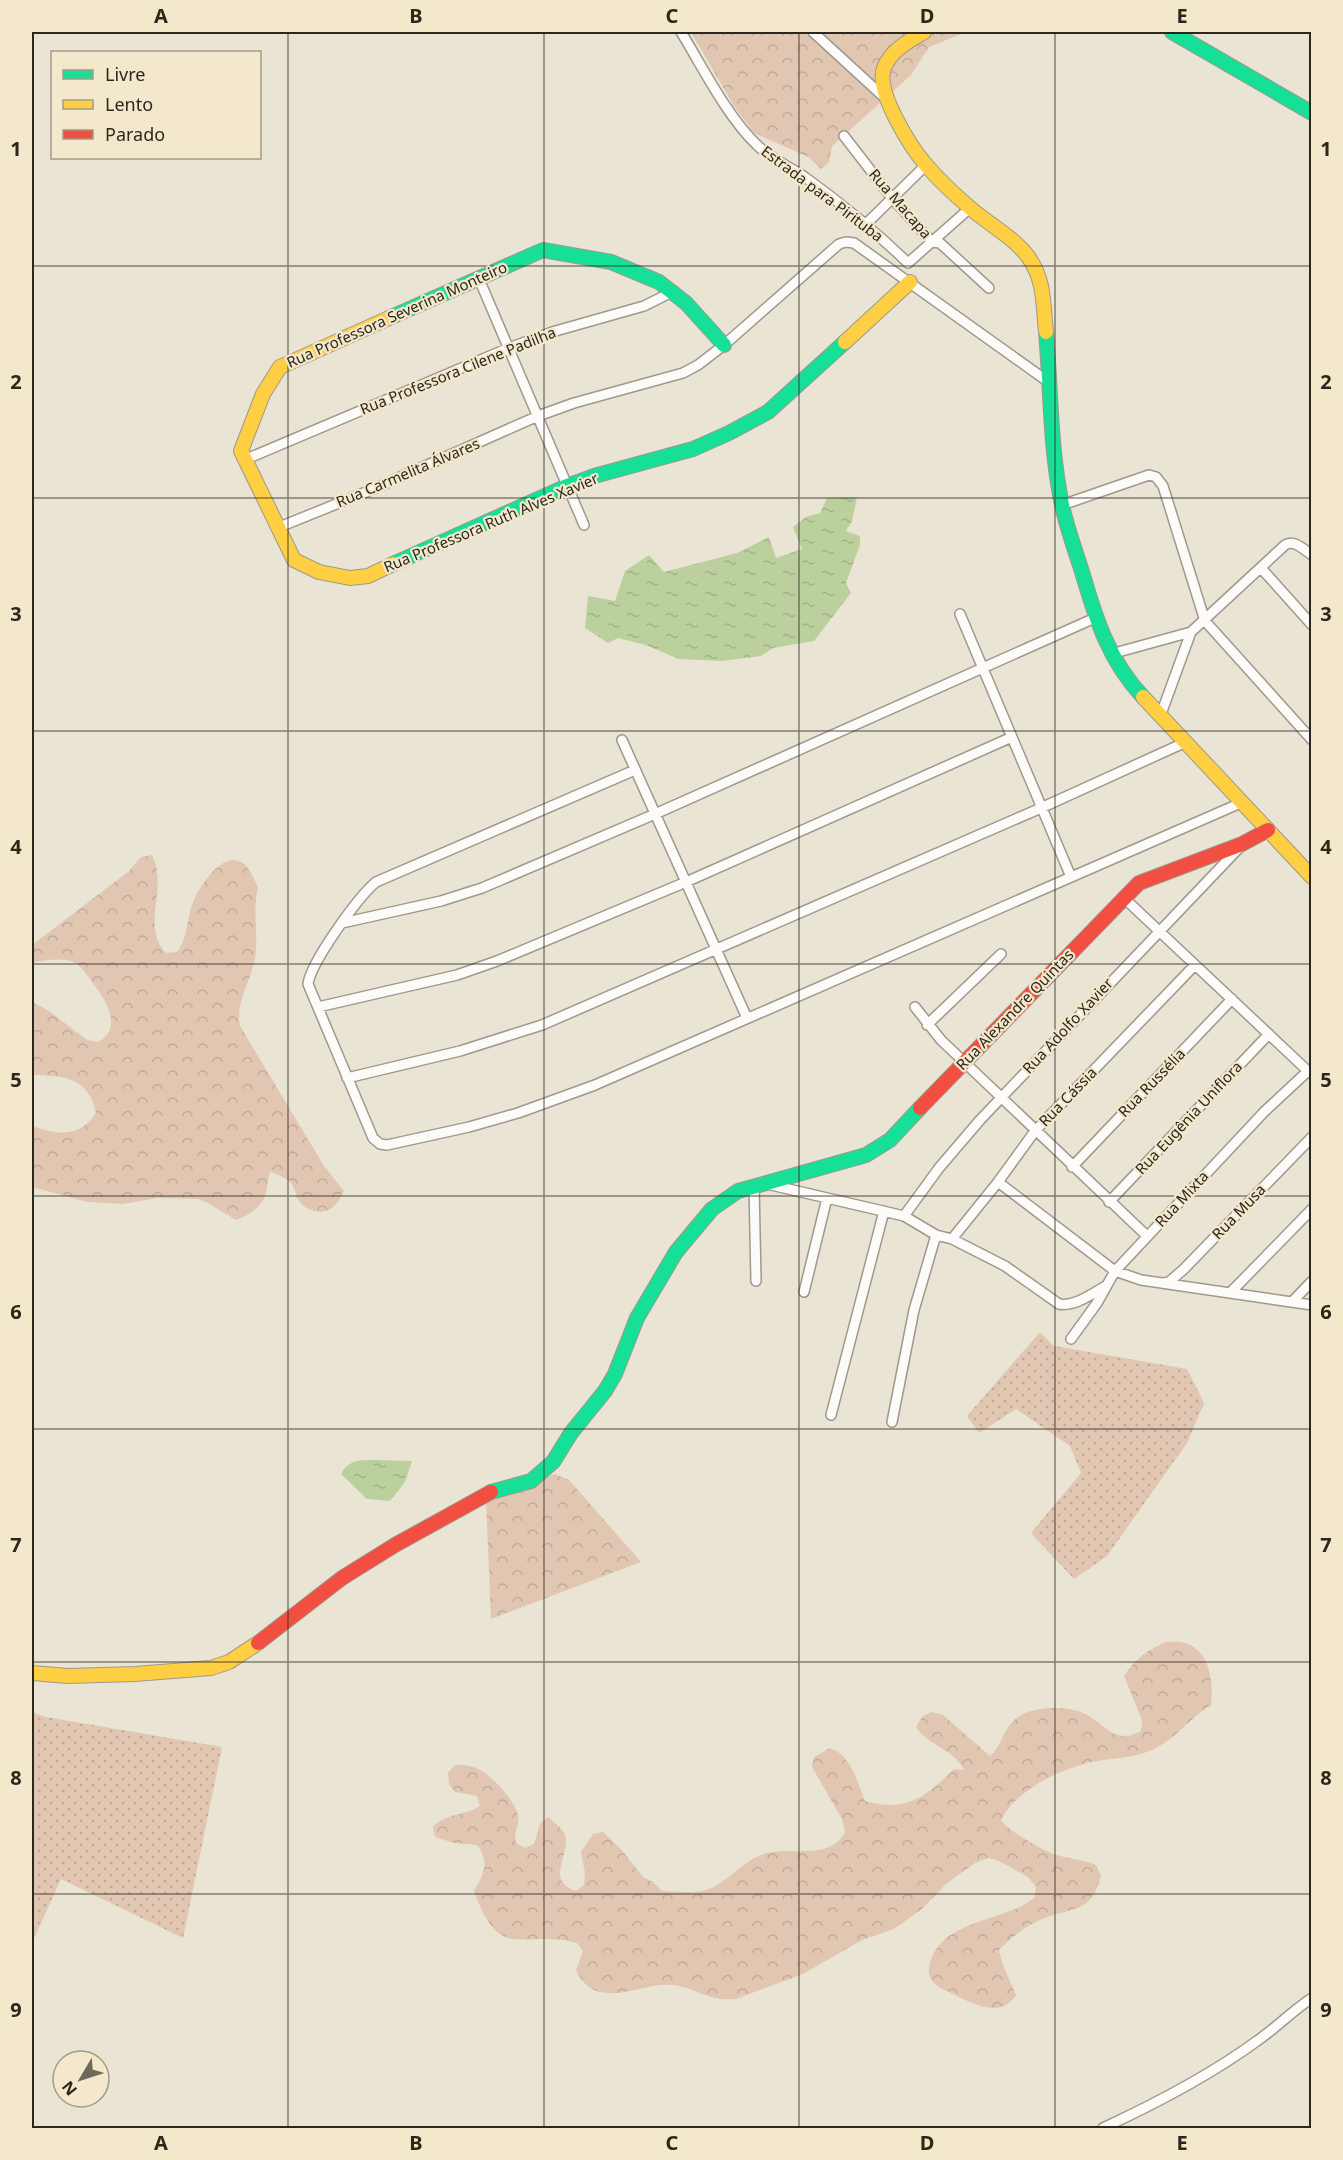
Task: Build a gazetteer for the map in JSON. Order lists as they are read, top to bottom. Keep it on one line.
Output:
{"streets":{"street":["Estrada para Pirituba","Rua Macapa","Rua Professora Severina Monteiro","Rua Professora Cilene Padilha","Rua Carmelita Álvares","Rua Professora Ruth Alves Xavier","Rua Alexandre Quintas","Rua Adolfo Xavier","Rua Russélia","Rua Cássia","Rua Eugênia Uniflora","Rua Mixta","Rua Musa"]},"crossings":[["Estrada para Pirituba","Rua Macapa"],["Estrada para Pirituba","Rua Carmelita Álvares"],["Estrada para Pirituba","Rua Professora Ruth Alves Xavier"],["Rua Professora Severina Monteiro","Rua Professora Cilene Padilha"],["Rua Carmelita Álvares","Rua Professora Ruth Alves Xavier"],["Rua Alexandre Quintas","Rua Adolfo Xavier"]],"legend":["Livre","Lento","Parado"],"north":"bottom left","grid":{"columns":["A","B","C","D","E"],"rows":["1","2","3","4","5","6","7","8","9"]}}
